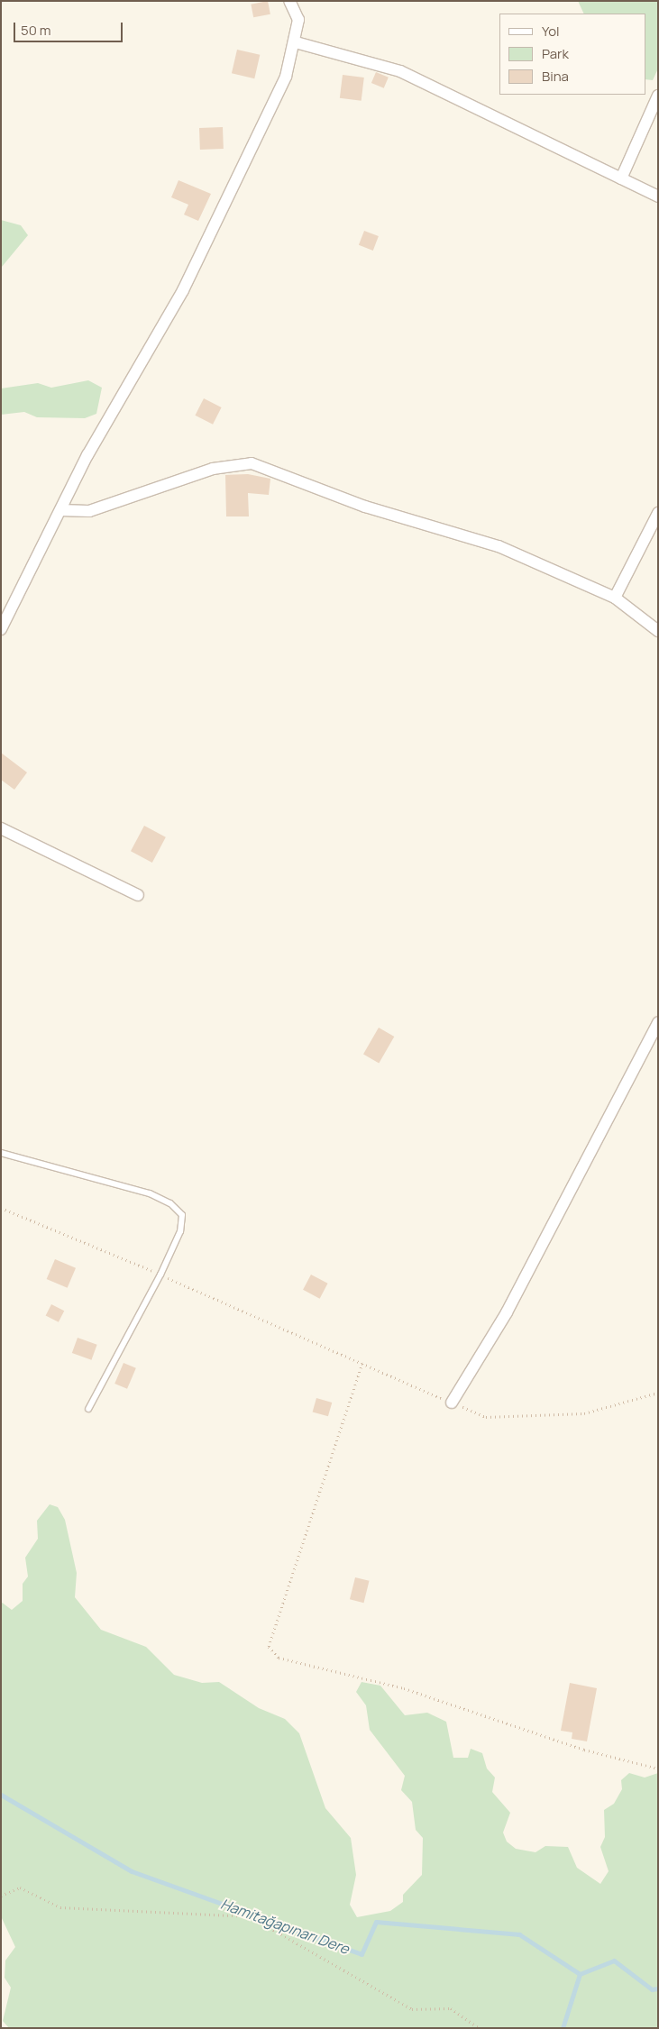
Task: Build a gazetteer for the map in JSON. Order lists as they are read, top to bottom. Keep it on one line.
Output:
{"water":["Hamitağapınarı Dere"],"legend":["Yol","Park","Bina"],"scale_bar":"50 m"}
